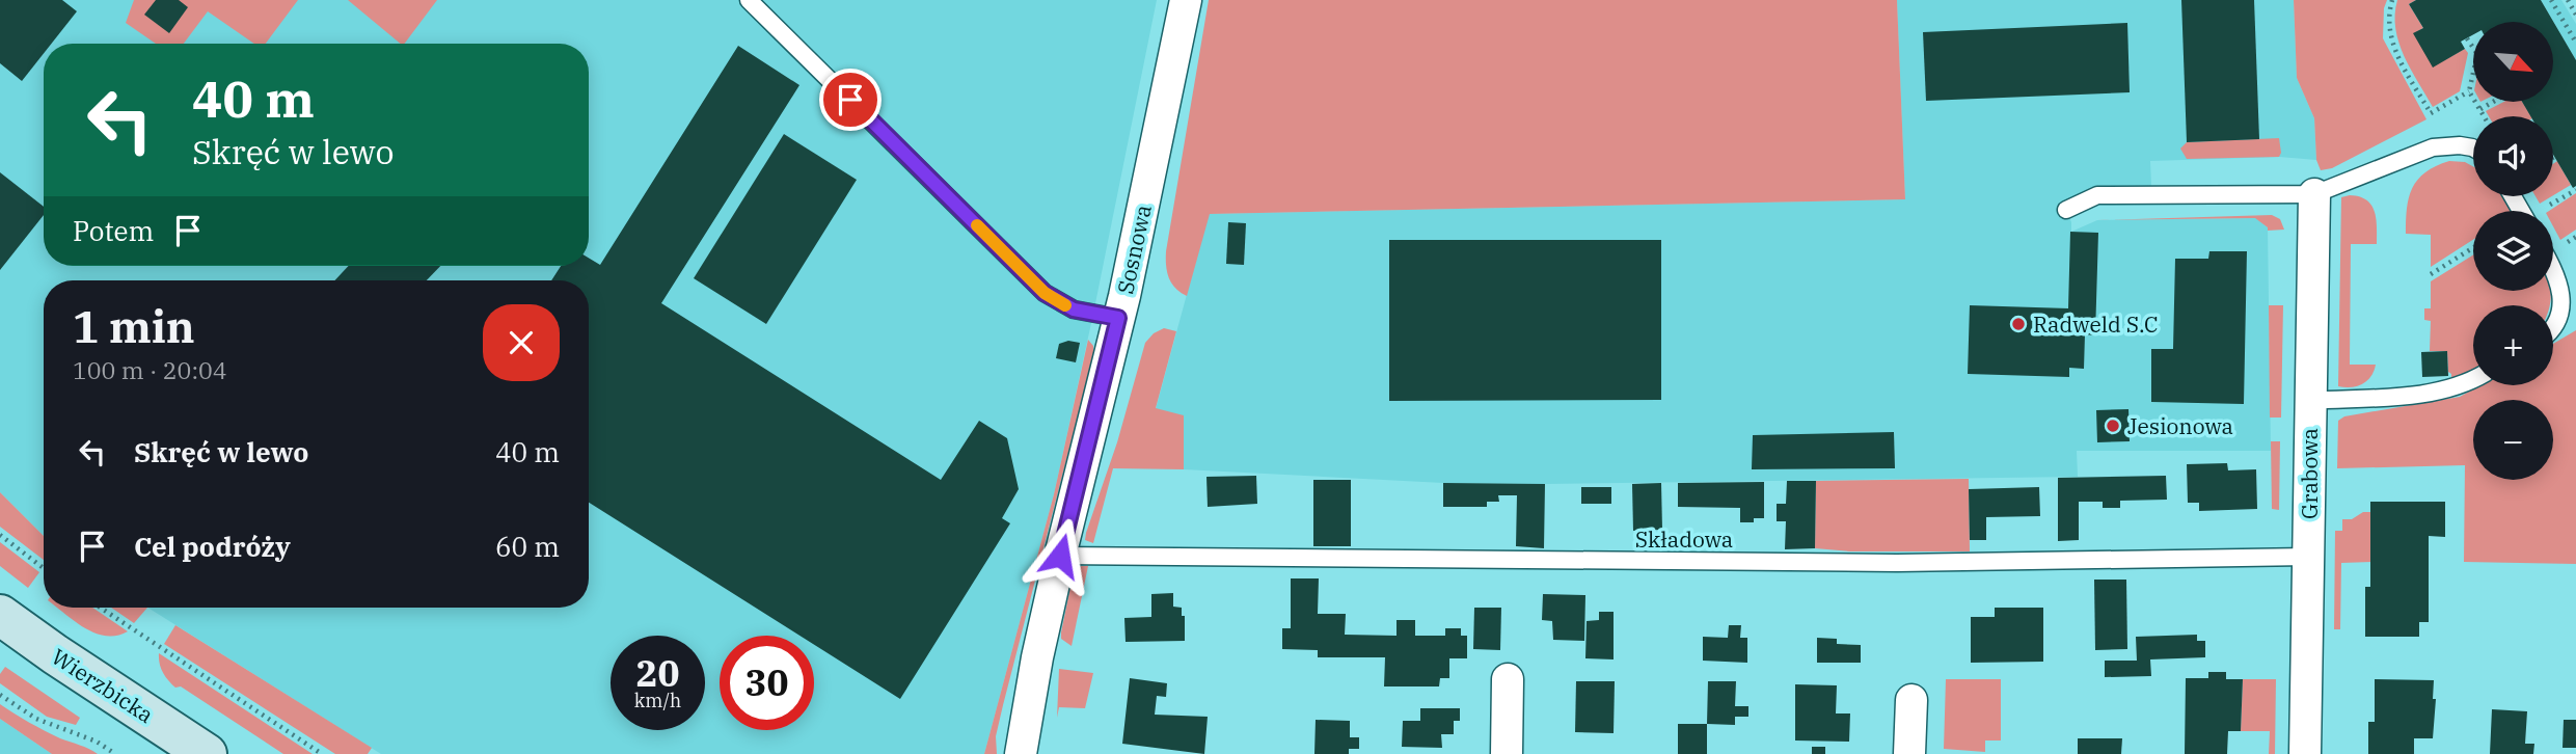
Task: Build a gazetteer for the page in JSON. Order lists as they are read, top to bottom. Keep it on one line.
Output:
{"streets":{"street":["Sosnowa","Grabowa","Wierzbicka"],"lane":["Składowa"]},"crossings":[["Sosnowa","Składowa"],["Grabowa","Składowa"]],"places":["Radweld S.C","Jesionowa"],"north":"bottom right","page":{"map_buttons":["+","−"],"turn":["40 m","Skręć w lewo"],"then":"Potem","heading":["1 min","100 m · 20:04"],"list":[{"name":"Skręć w lewo","value":"40 m"},{"name":"Cel podróży","value":"60 m"}],"speed":"20 km/h","limit":"30"}}
